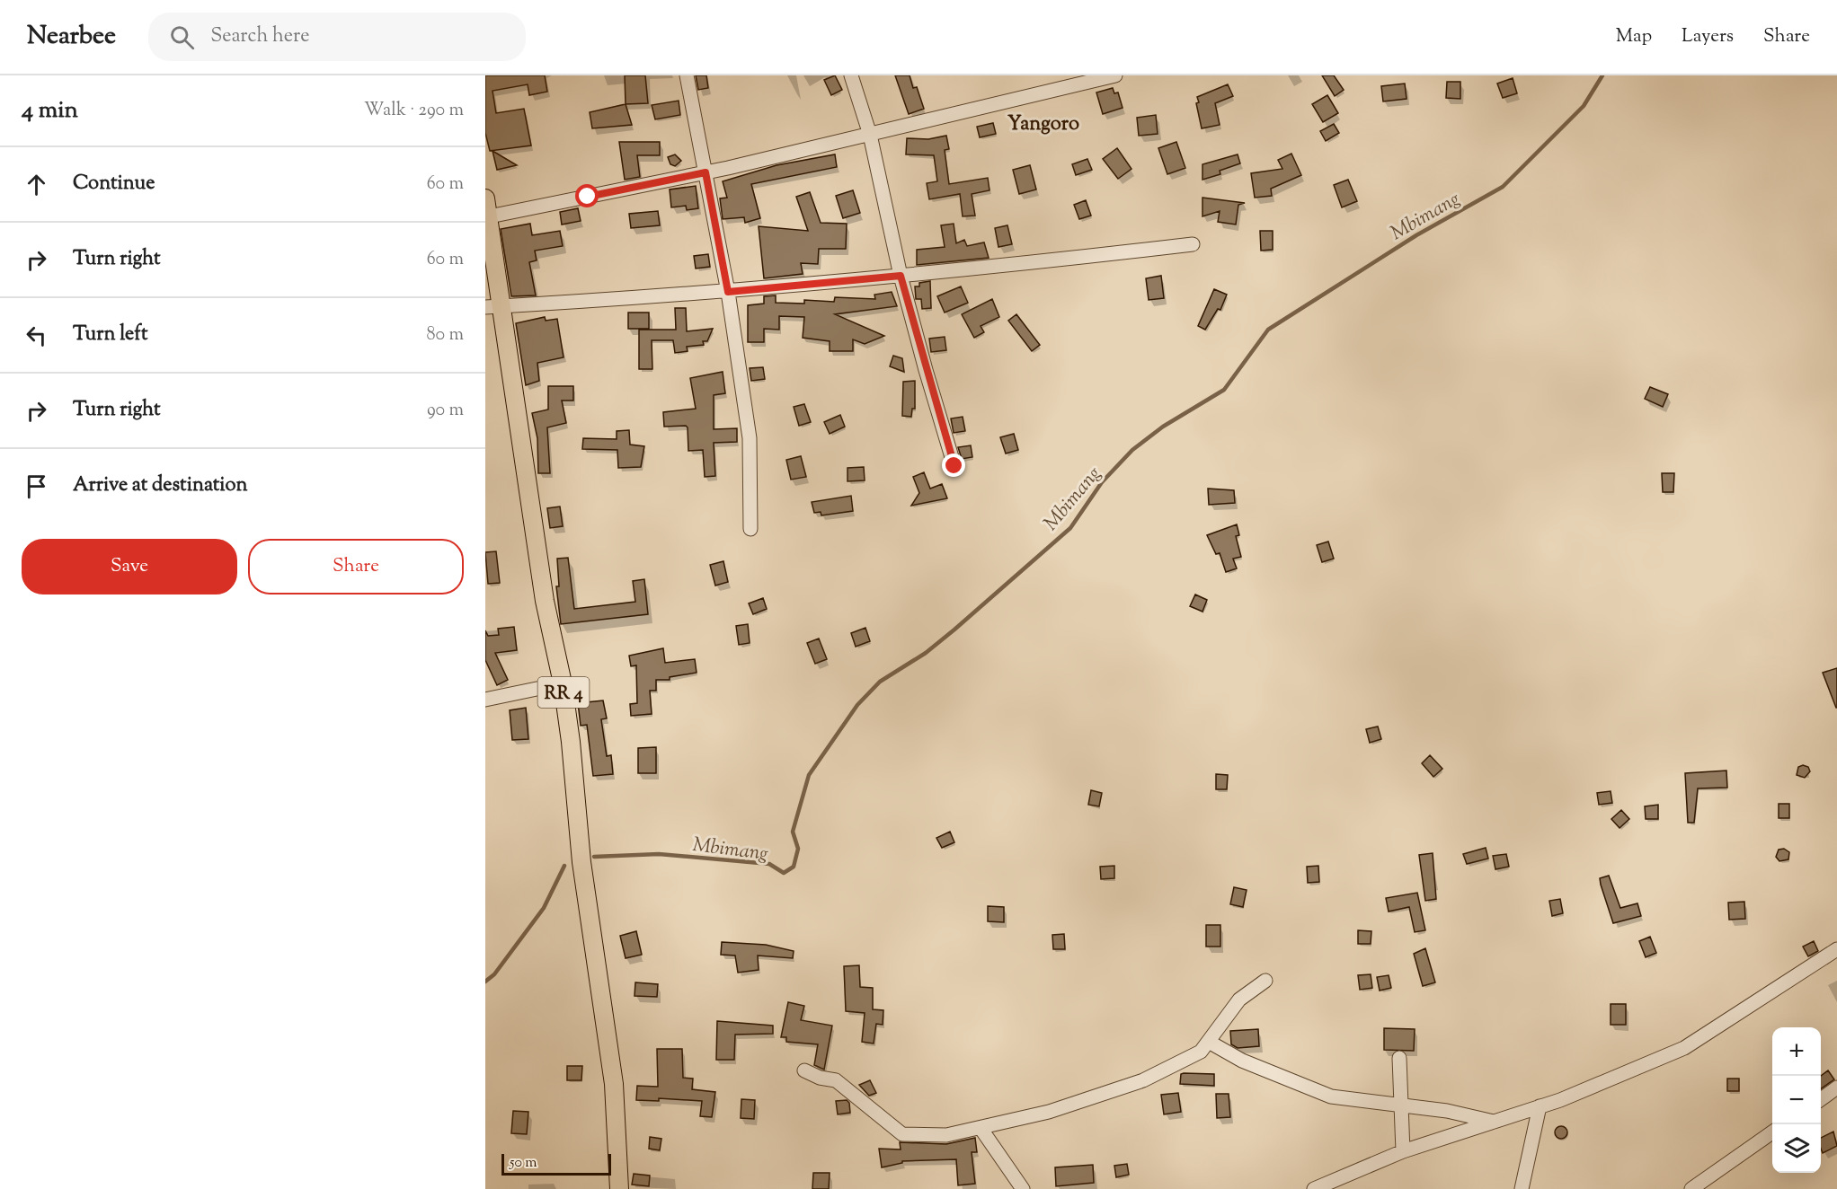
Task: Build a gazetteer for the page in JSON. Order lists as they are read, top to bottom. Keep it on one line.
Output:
{"streets":{"main road":["RR 4"]},"districts":["Yangoro"],"water":["Mbimang"],"scale_bar":"50 m","page":{"header":"Nearbee","search":"Search here","nav":["Map","Layers","Share"],"heading":["4 min","Walk · 290 m"],"list":[["Continue","60 m"],["Turn right","60 m"],["Turn left","80 m"],["Turn right","90 m"],"Arrive at destination"],"buttons":["Save","Share"],"map_buttons":["+","−"],"scale":"50 m"}}
